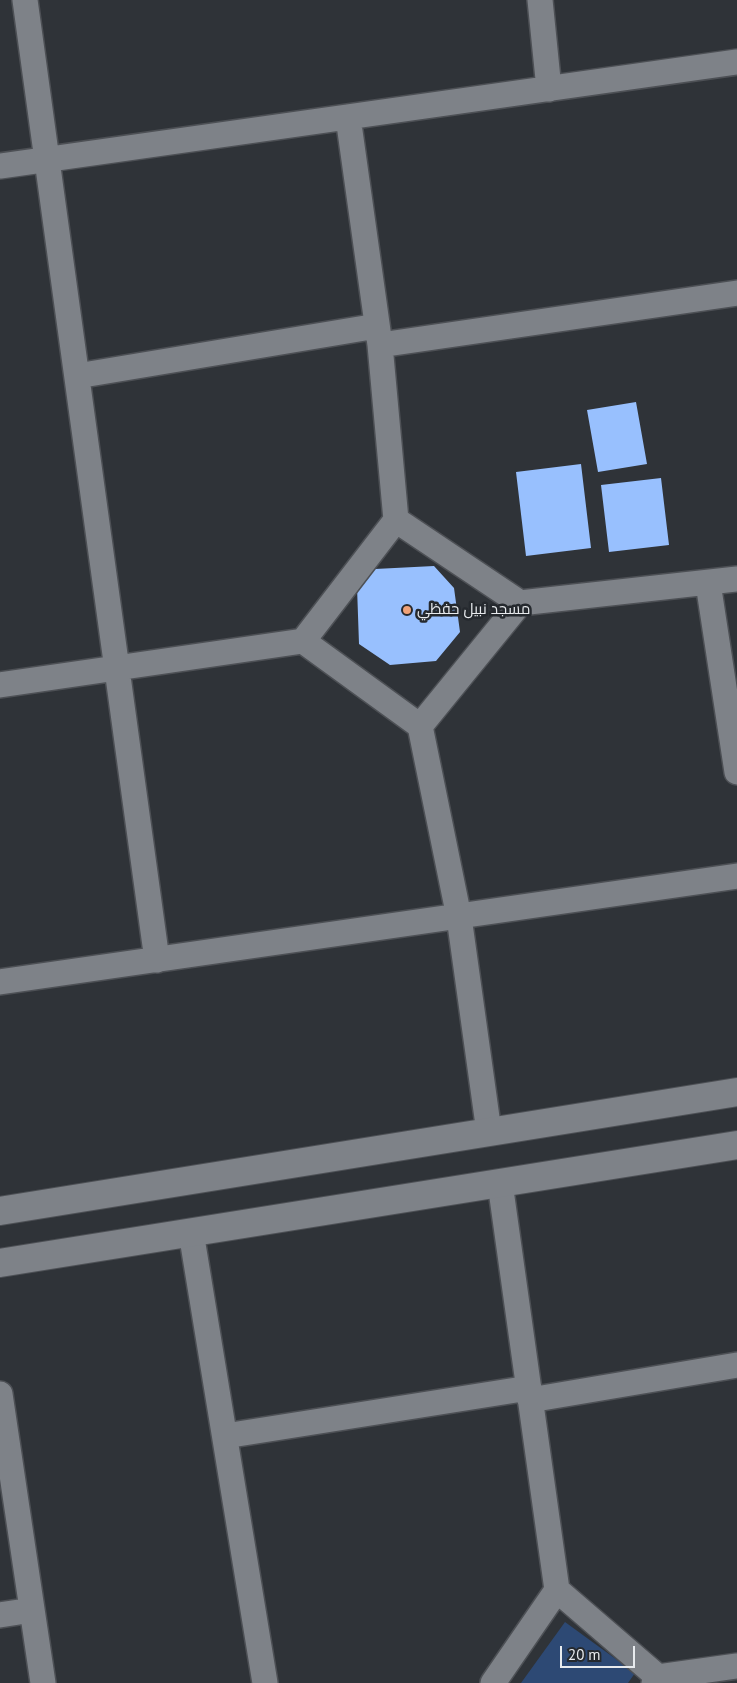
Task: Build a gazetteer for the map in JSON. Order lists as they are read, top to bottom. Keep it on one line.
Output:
{"places":["مسجد نبيل حفظي"],"scale_bar":"20 m"}
